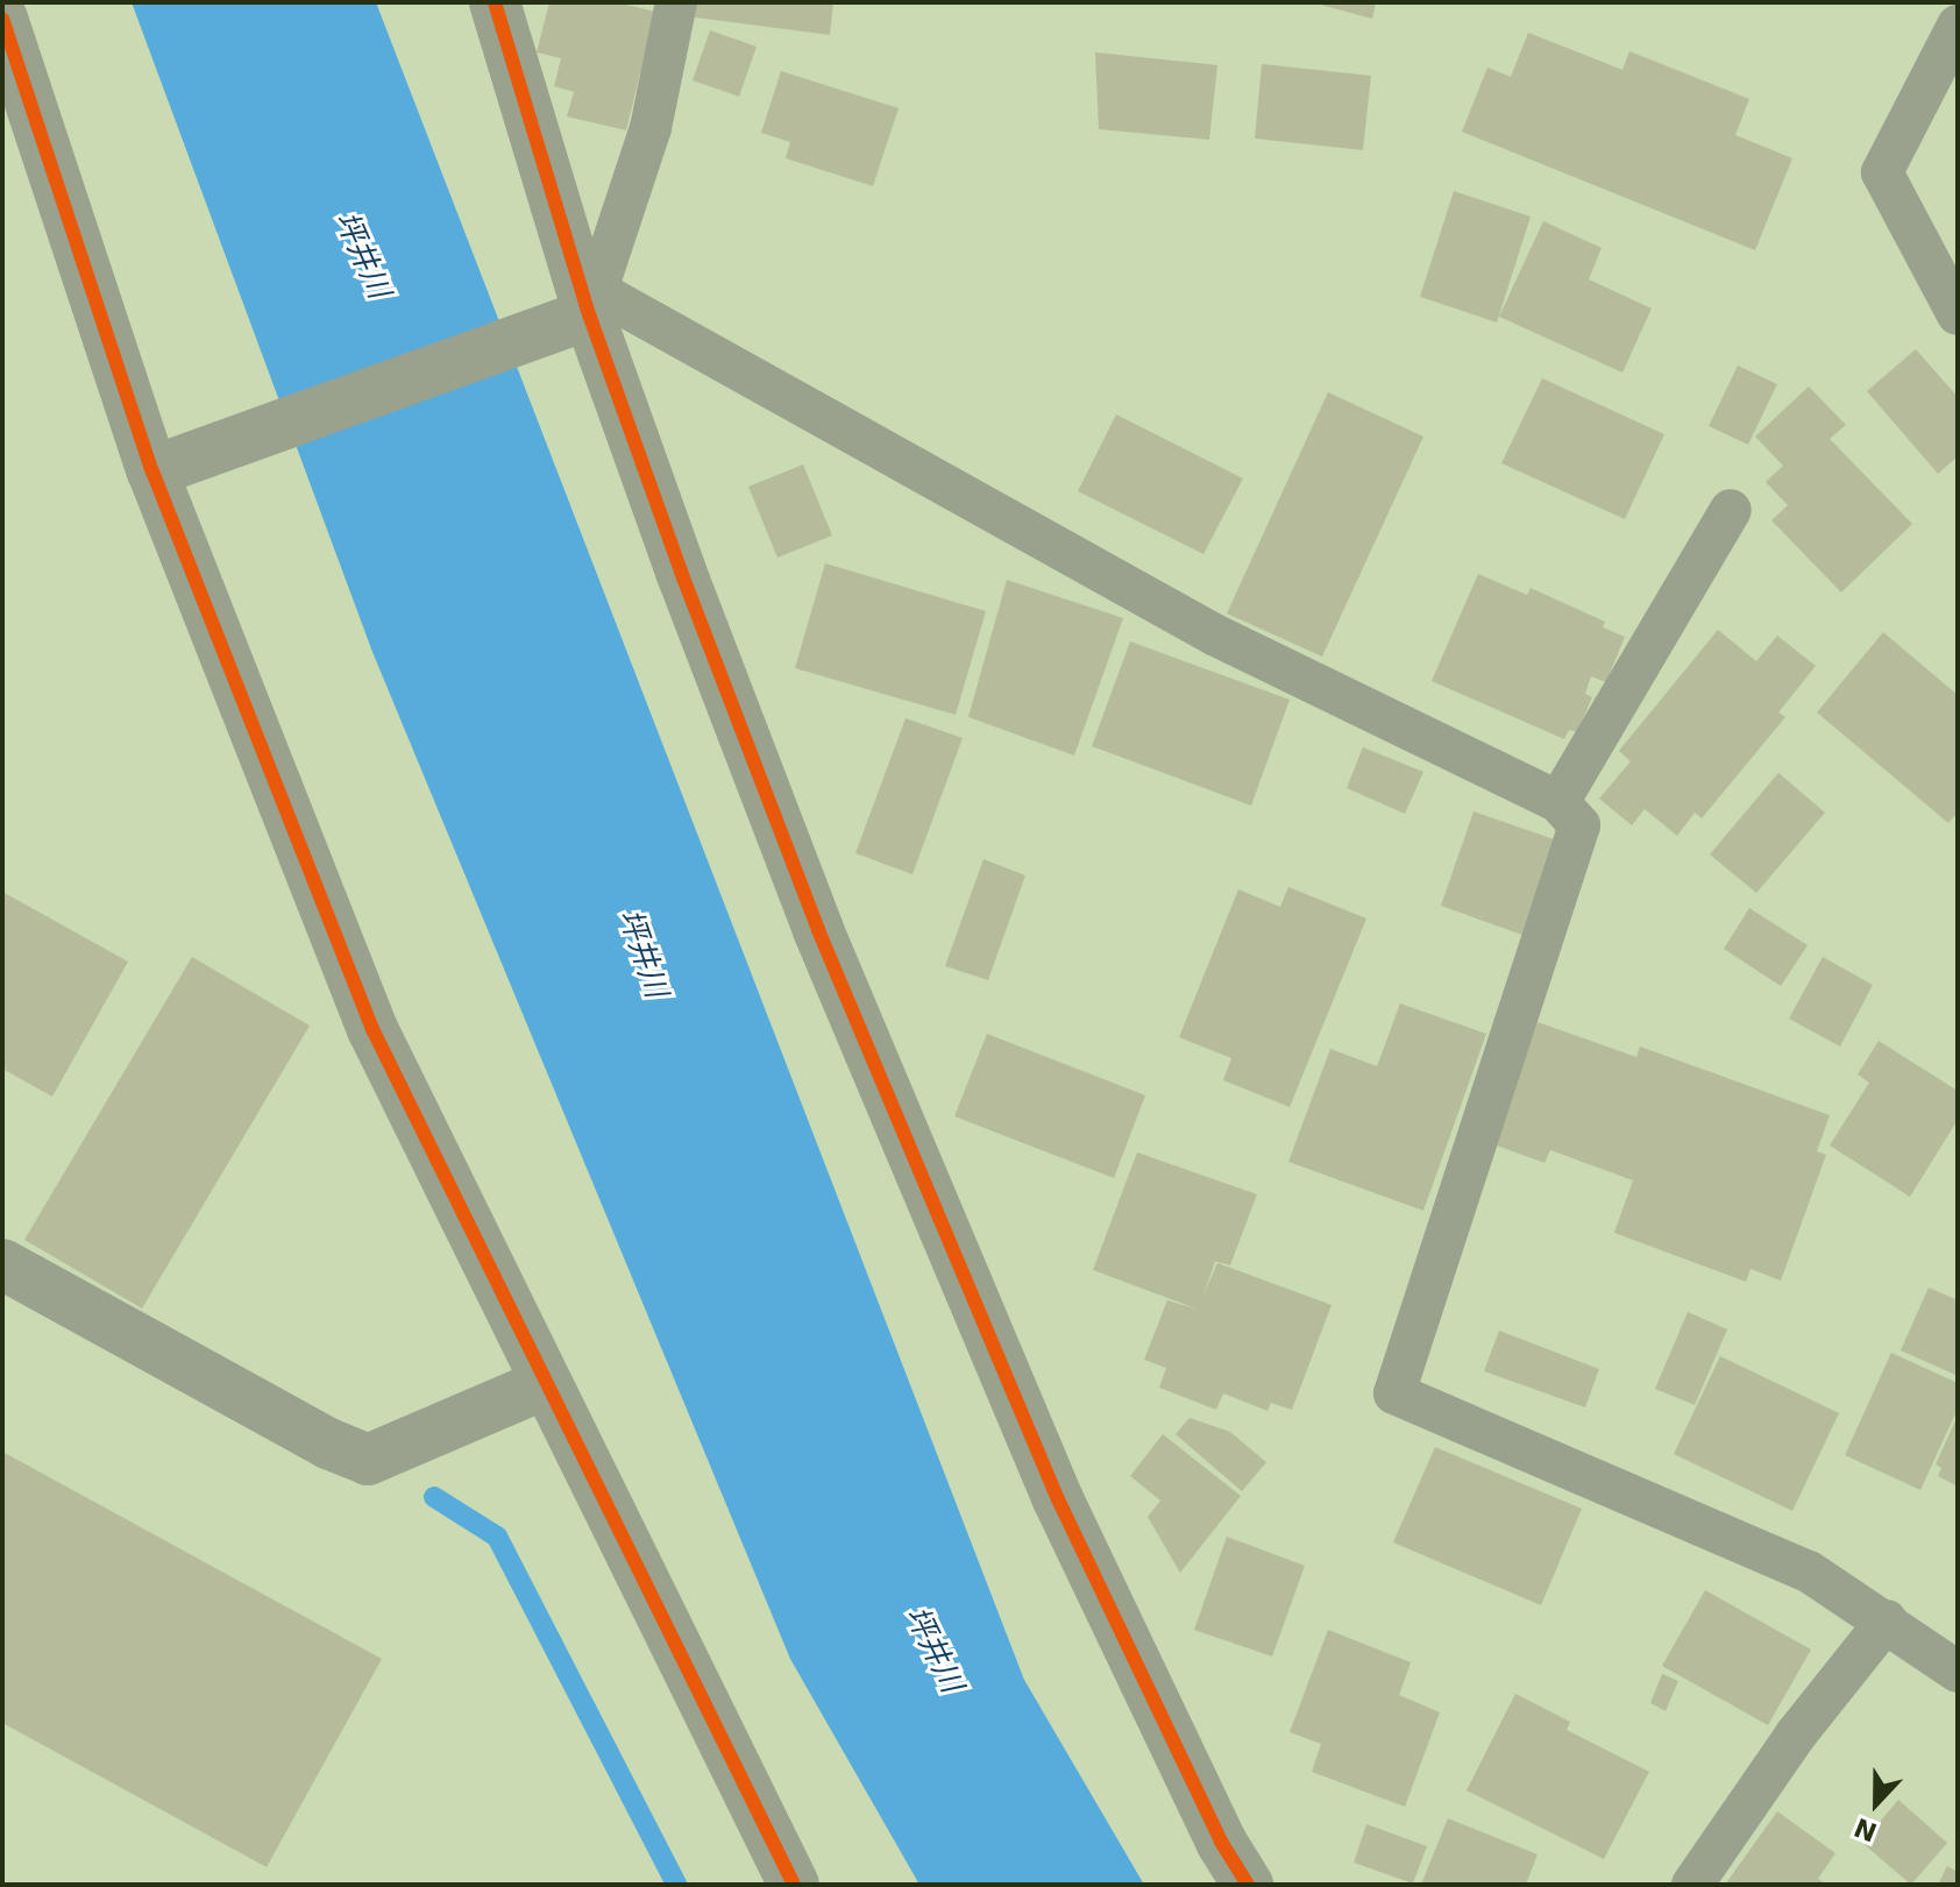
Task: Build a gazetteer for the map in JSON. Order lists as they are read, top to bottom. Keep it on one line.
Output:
{"water":["坪井川"],"north":"bottom"}
